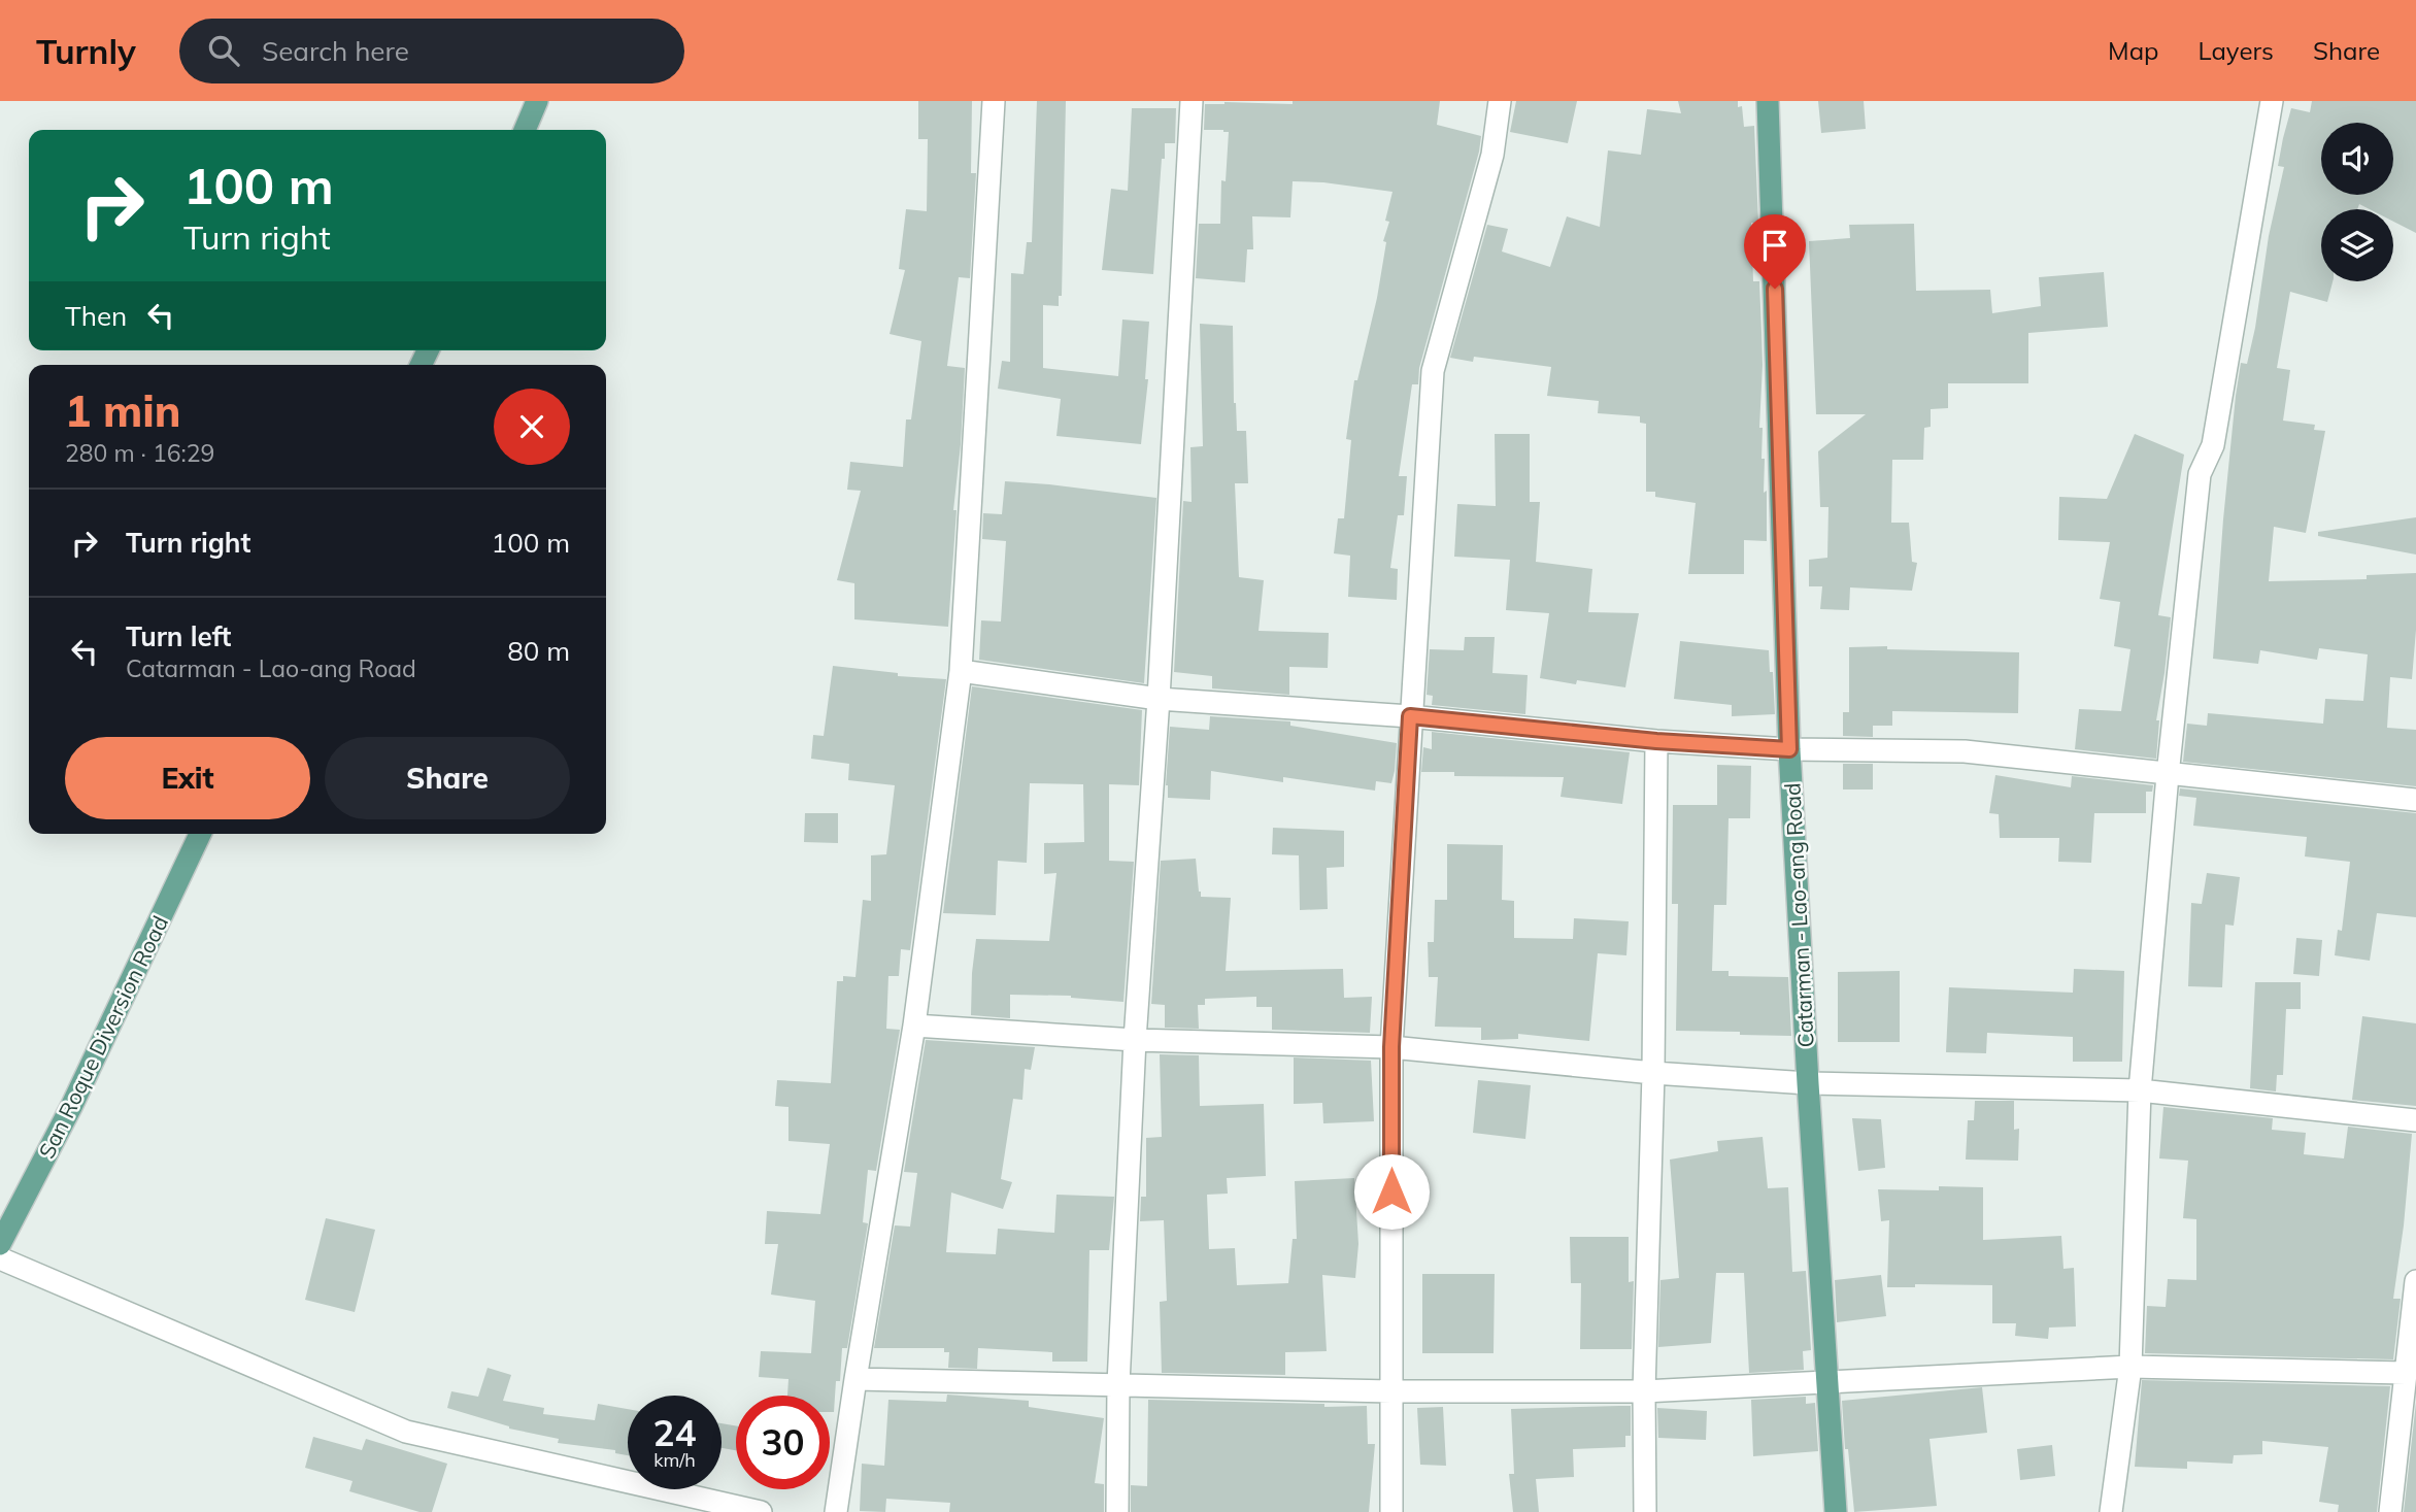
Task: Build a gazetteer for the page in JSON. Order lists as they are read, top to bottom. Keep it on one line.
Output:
{"streets":{"main road":["Catarman - Lao-ang Road","San Roque Diversion Road"]},"page":{"header":"Turnly","search":"Search here","nav":["Map","Layers","Share"],"turn":["100 m","Turn right"],"then":"Then","heading":["1 min","280 m · 16:29"],"list":[{"name":"Turn right","value":"100 m"},{"name":"Turn left","note":"Catarman - Lao-ang Road","value":"80 m"}],"buttons":["Exit","Share"],"speed":"24 km/h","limit":"30"}}
